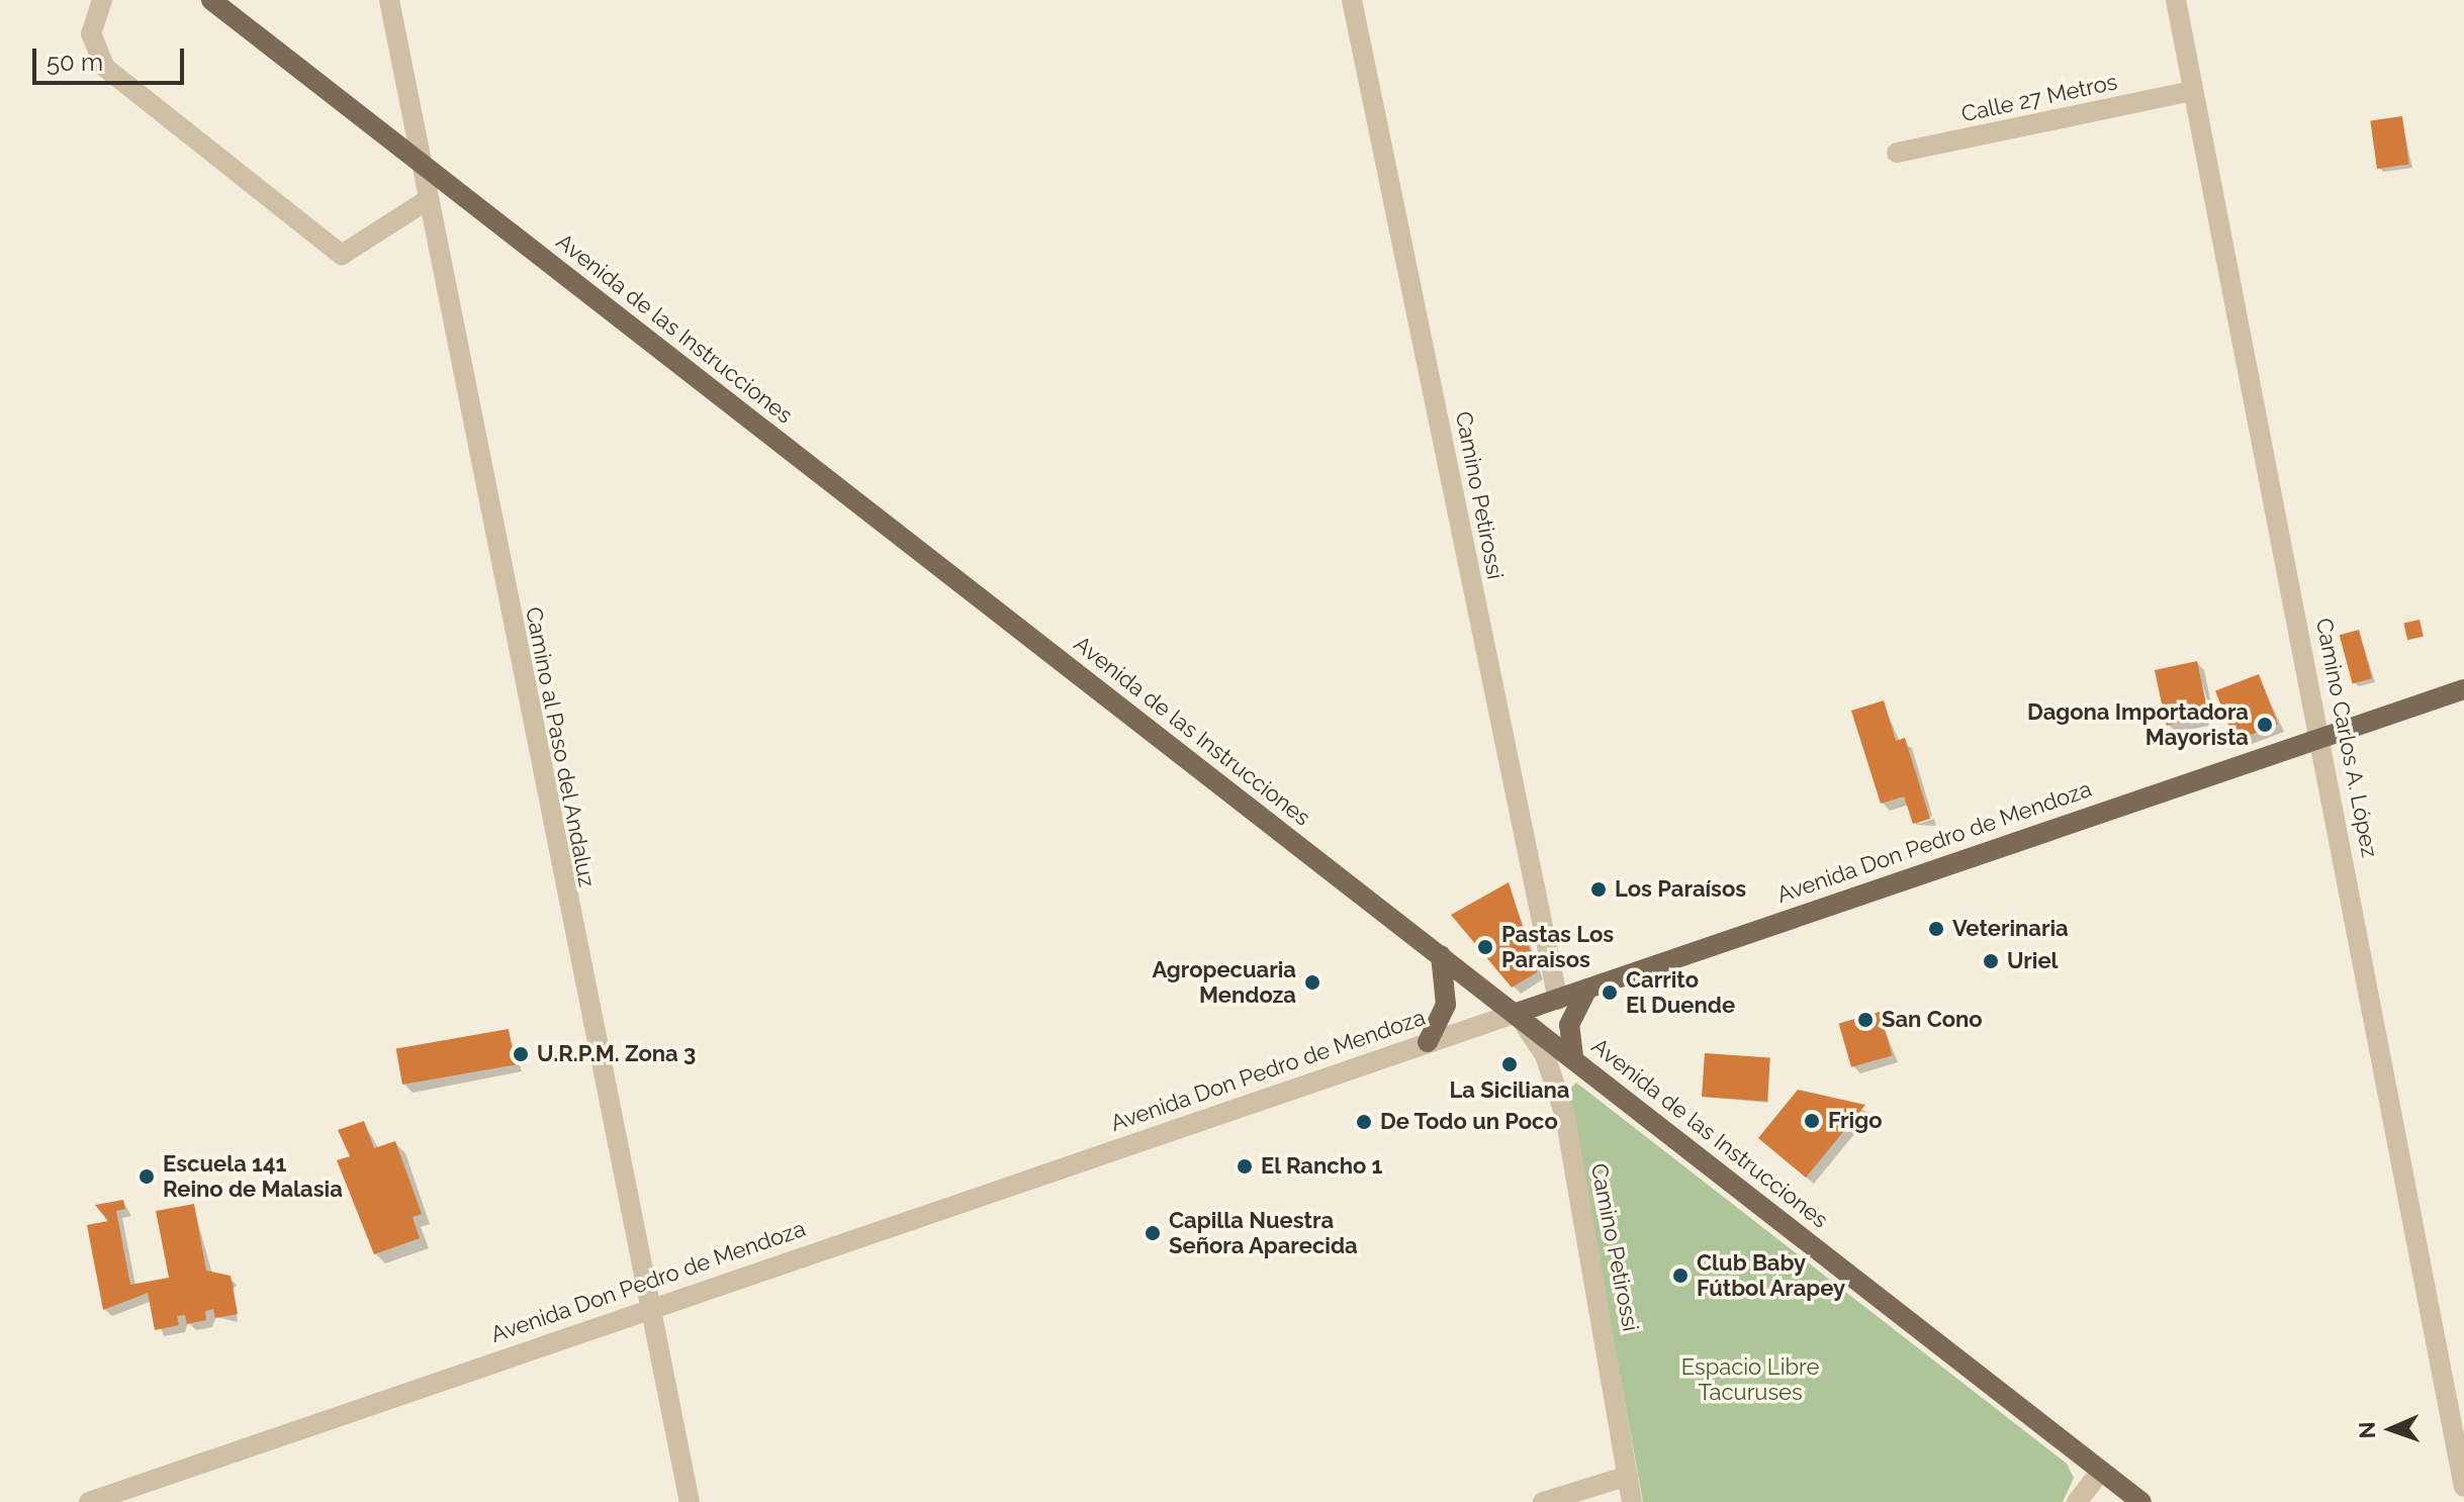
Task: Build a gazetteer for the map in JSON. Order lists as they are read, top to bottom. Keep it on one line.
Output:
{"streets":{"main road":["Avenida de las Instrucciones","Avenida Don Pedro de Mendoza"],"street":["Calle 27 Metros","Camino Petirossi","Camino Carlos A. López","Camino al Paso del Andaluz"]},"crossings":[["Calle 27 Metros","Camino Carlos A. López"],["Avenida de las Instrucciones","Camino Petirossi"],["Avenida de las Instrucciones","Camino al Paso del Andaluz"],["Avenida de las Instrucciones","Avenida Don Pedro de Mendoza"],["Camino Petirossi","Avenida Don Pedro de Mendoza"],["Camino Carlos A. López","Avenida Don Pedro de Mendoza"],["Camino al Paso del Andaluz","Avenida Don Pedro de Mendoza"]],"parks":["Espacio Libre Tacuruses"],"places":["Dagona Importadora Mayorista","Los Paraísos","Veterinaria","Pastas Los Paraisos","Uriel","Agropecuaria Mendoza","Carrito El Duende","San Cono","U.R.P.M. Zona 3","La Siciliana","Frigo","De Todo un Poco","El Rancho 1","Escuela 141 Reino de Malasia","Capilla Nuestra Señora Aparecida","Club Baby Fútbol Arapey"],"scale_bar":"50 m","north":"left"}
